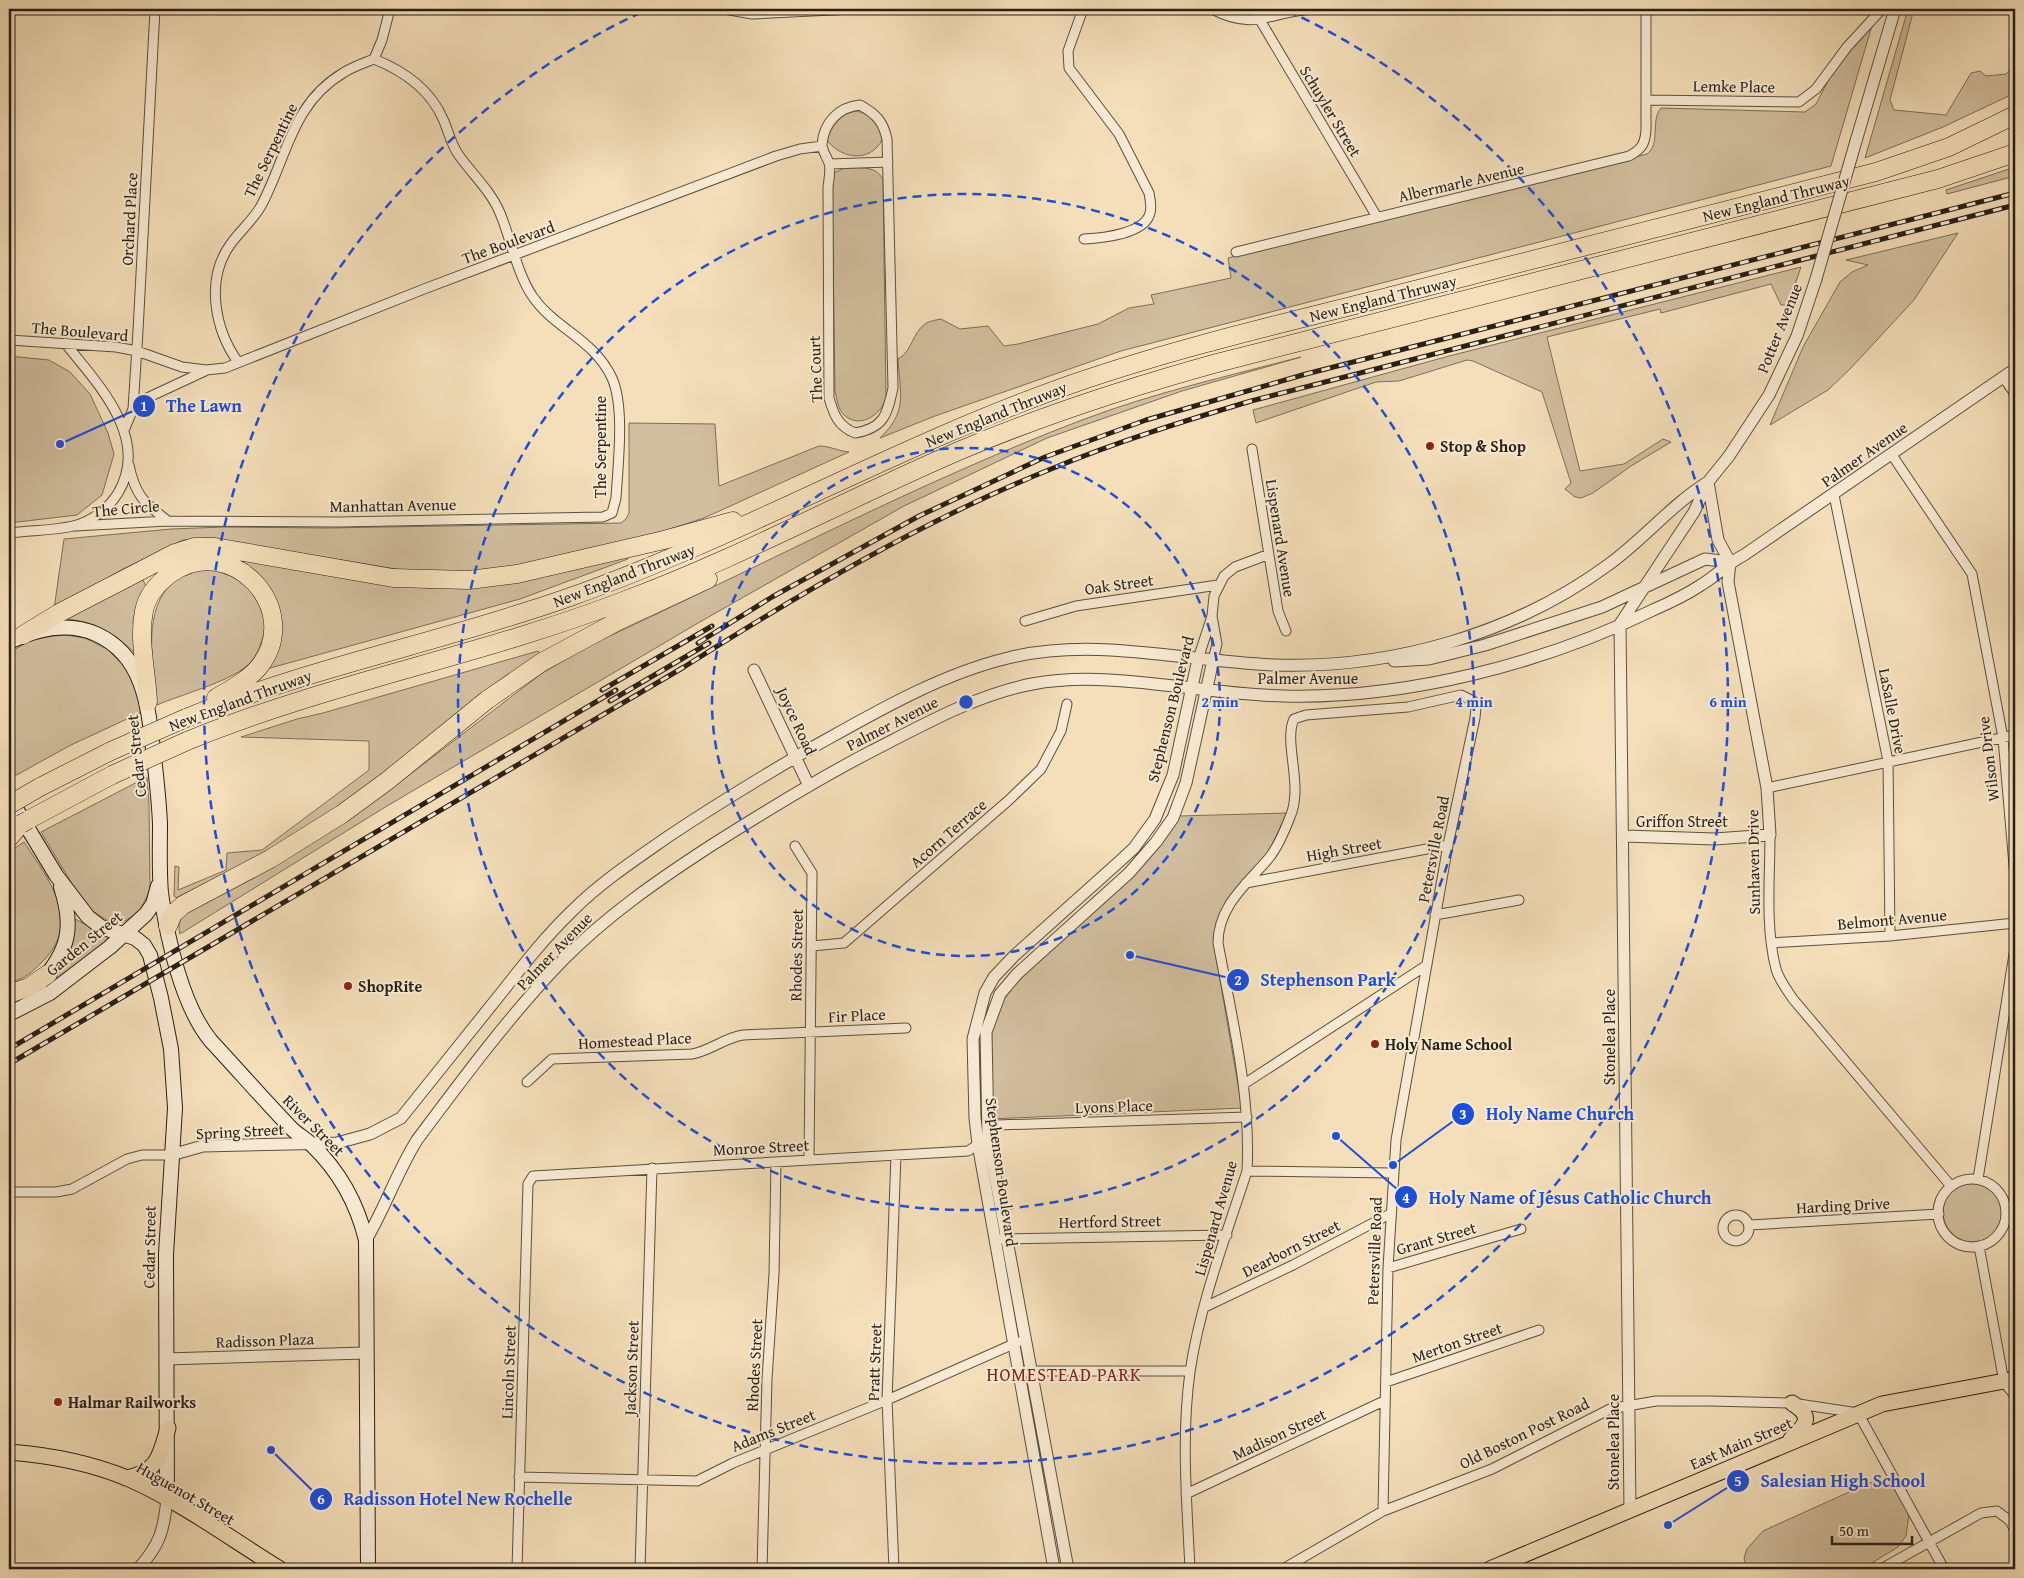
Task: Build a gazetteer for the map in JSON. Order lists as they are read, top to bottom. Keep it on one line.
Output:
{"streets":{"highway":["New England Thruway"],"main road":["Cedar Street","Garden Street","River Street","East Main Street","Huguenot Street"],"street":["Lemke Place","Schuyler Street","The Serpentine","Albermarle Avenue","Orchard Place","The Boulevard","Potter Avenue","The Court","Palmer Avenue","Manhattan Avenue","The Circle","Lispenard Avenue","Oak Street","Stephenson Boulevard","LaSalle Drive","Joyce Road","Wilson Drive","Griffon Street","Acorn Terrace","High Street","Petersville Road","Sunhaven Drive","Belmont Avenue","Rhodes Street","Fir Place","Stonelea Place","Homestead Place","Lyons Place","Spring Street","Monroe Street","Harding Drive","Hertford Street","Grant Street","Dearborn Street","Radisson Plaza","Merton Street","Pratt Street","Jackson Street","Lincoln Street","Adams Street","Old Boston Post Road","Madison Street"]},"crossings":[["Lemke Place","Albermarle Avenue"],["Schuyler Street","Albermarle Avenue"],["The Serpentine","The Boulevard"],["The Serpentine","Manhattan Avenue"],["Orchard Place","The Boulevard"],["Orchard Place","The Circle"],["The Boulevard","The Court"],["The Boulevard","The Circle"],["Potter Avenue","Palmer Avenue"],["Potter Avenue","Stonelea Place"],["Palmer Avenue","Stephenson Boulevard"],["Palmer Avenue","LaSalle Drive"],["Palmer Avenue","Joyce Road"],["Palmer Avenue","Wilson Drive"],["Palmer Avenue","Sunhaven Drive"],["Palmer Avenue","Stonelea Place"],["Palmer Avenue","River Street"],["Palmer Avenue","Spring Street"],["Manhattan Avenue","The Circle"],["Lispenard Avenue","High Street"],["Lispenard Avenue","Petersville Road"],["Lispenard Avenue","Lyons Place"],["Lispenard Avenue","Hertford Street"],["Lispenard Avenue","Dearborn Street"],["Lispenard Avenue","Madison Street"],["Oak Street","Stephenson Boulevard"],["Stephenson Boulevard","Lyons Place"],["Stephenson Boulevard","Monroe Street"],["Stephenson Boulevard","Hertford Street"],["Stephenson Boulevard","Adams Street"],["LaSalle Drive","Belmont Avenue"],["Cedar Street","Garden Street"],["Cedar Street","River Street"],["Cedar Street","Spring Street"],["Cedar Street","Radisson Plaza"],["Cedar Street","Huguenot Street"],["Griffon Street","Sunhaven Drive"],["Griffon Street","Stonelea Place"],["Acorn Terrace","Rhodes Street"],["High Street","Petersville Road"],["Petersville Road","Grant Street"],["Petersville Road","Dearborn Street"],["Petersville Road","Merton Street"],["Petersville Road","Old Boston Post Road"],["Petersville Road","Madison Street"],["Sunhaven Drive","Belmont Avenue"],["Sunhaven Drive","Harding Drive"],["Garden Street","River Street"],["Rhodes Street","Fir Place"],["Rhodes Street","Homestead Place"],["Rhodes Street","Monroe Street"],["Rhodes Street","Adams Street"],["Fir Place","Homestead Place"],["Stonelea Place","Old Boston Post Road"],["Stonelea Place","East Main Street"],["Lyons Place","Monroe Street"],["River Street","Spring Street"],["River Street","Radisson Plaza"],["Monroe Street","Pratt Street"],["Monroe Street","Jackson Street"],["Monroe Street","Lincoln Street"],["Pratt Street","Adams Street"],["Jackson Street","Adams Street"],["Lincoln Street","Adams Street"],["Old Boston Post Road","East Main Street"]],"districts":["HOMESTEAD PARK"],"places":["The Lawn","Stop & Shop","Stephenson Park","ShopRite","Holy Name School","Holy Name of Jesus Catholic Church","Holy Name Church","Halmar Railworks","Radisson Hotel New Rochelle","Salesian High School"],"scale_bar":"50 m","rings":["2 min","4 min","6 min"]}
